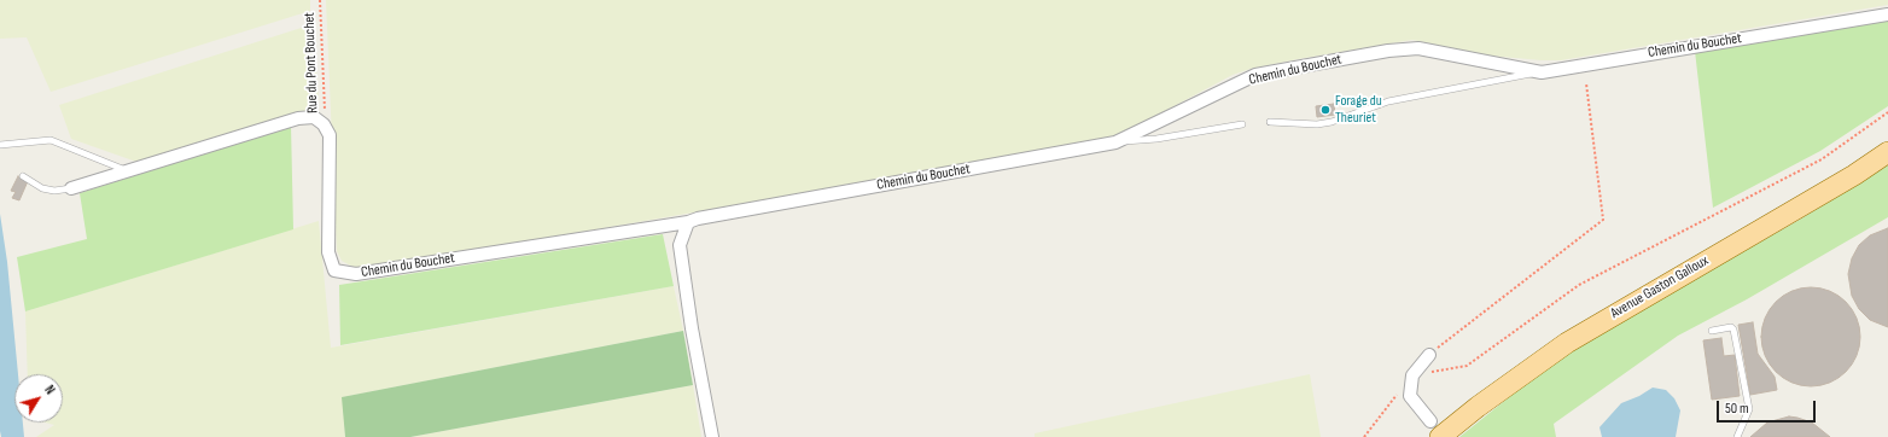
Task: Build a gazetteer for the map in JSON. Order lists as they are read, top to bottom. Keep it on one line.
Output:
{"streets":{"main road":["Avenue Gaston Galloux"],"street":["Chemin du Bouchet"],"path":["Rue du Pont Bouchet"]},"crossings":[["Chemin du Bouchet","Rue du Pont Bouchet"]],"places":["Forage du Theuriet"],"scale_bar":"50 m","north":"top right"}
